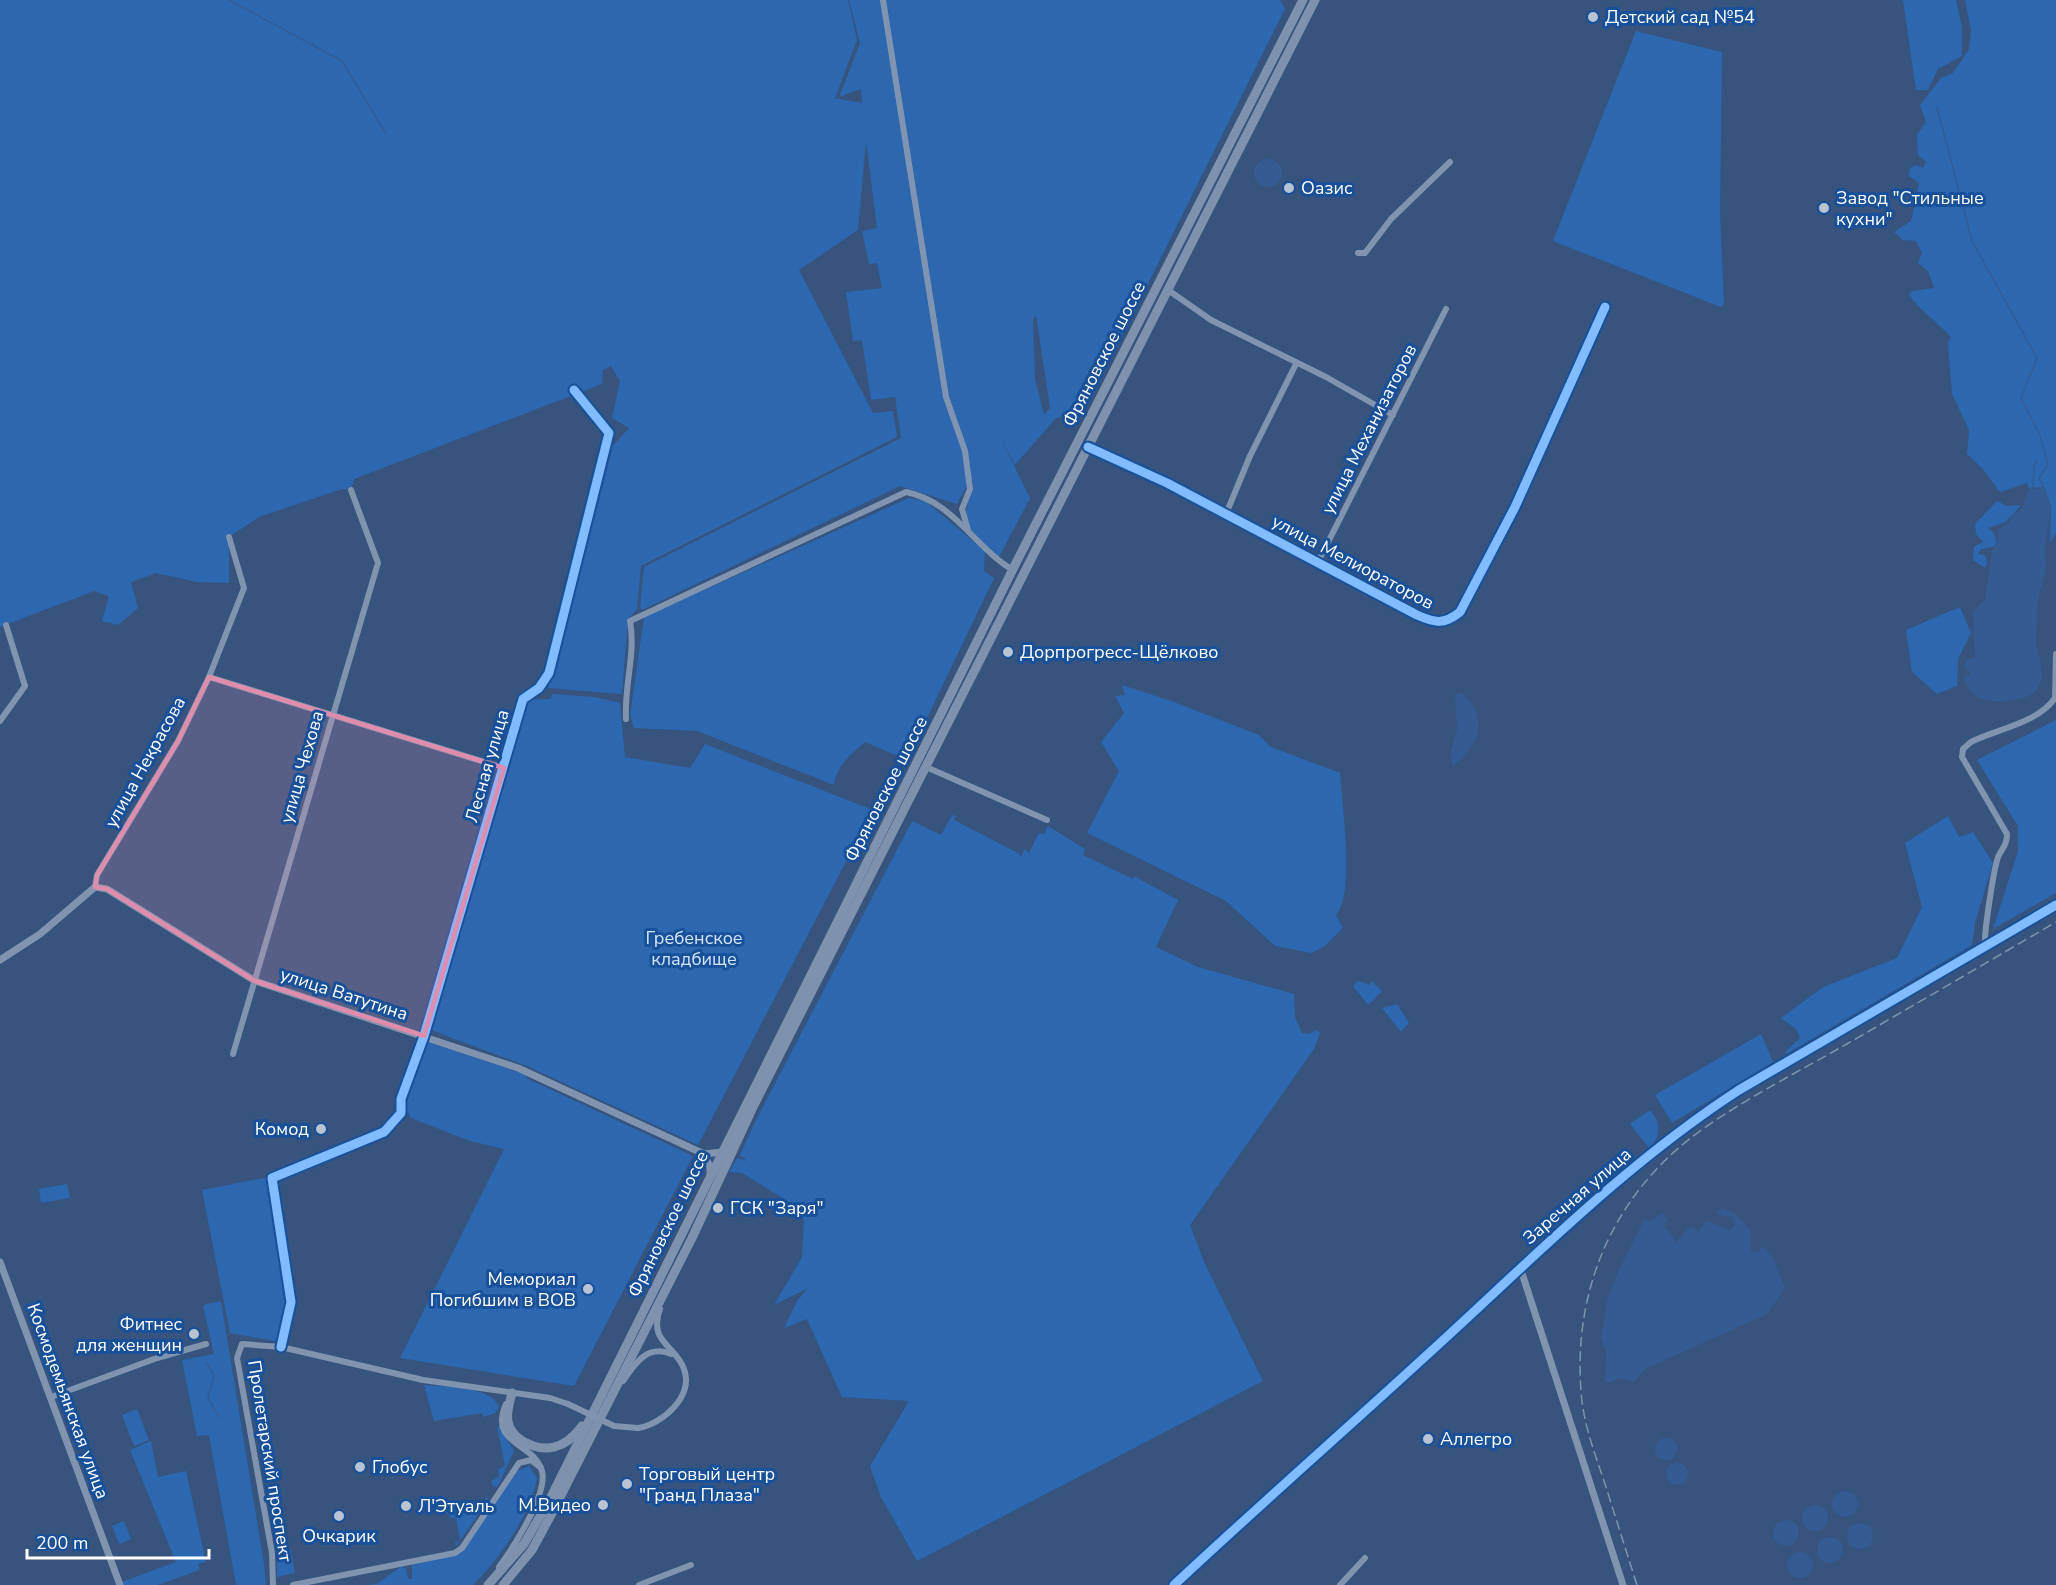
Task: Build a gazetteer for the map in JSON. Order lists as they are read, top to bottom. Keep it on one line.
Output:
{"streets":{"main road":["Фряновское шоссе"],"street":["улица Механизаторов","улица Мелиораторов","улица Некрасова","Лесная улица","улица Чехова","улица Ватутина","Заречная улица","Космодемьянская улица","Пролетарский проспект"]},"crossings":[["Фряновское шоссе","улица Мелиораторов"],["улица Механизаторов","улица Мелиораторов"],["улица Некрасова","улица Ватутина"],["Лесная улица","улица Ватутина"],["Лесная улица","Пролетарский проспект"],["улица Чехова","улица Ватутина"]],"parks":["Гребенское кладбище"],"places":["Детский сад №54","Оазис","Завод \"Стильные кухни\"","Дорпрогресс-Щёлково","Комод","ГСК \"Заря\"","Мемориал Погибшим в ВОВ","Фитнес для женщин","Аллегро","Глобус","Торговый центр \"Гранд Плаза\"","М.Видео","Л'Этуаль","Очкарик"],"scale_bar":"200 m"}
